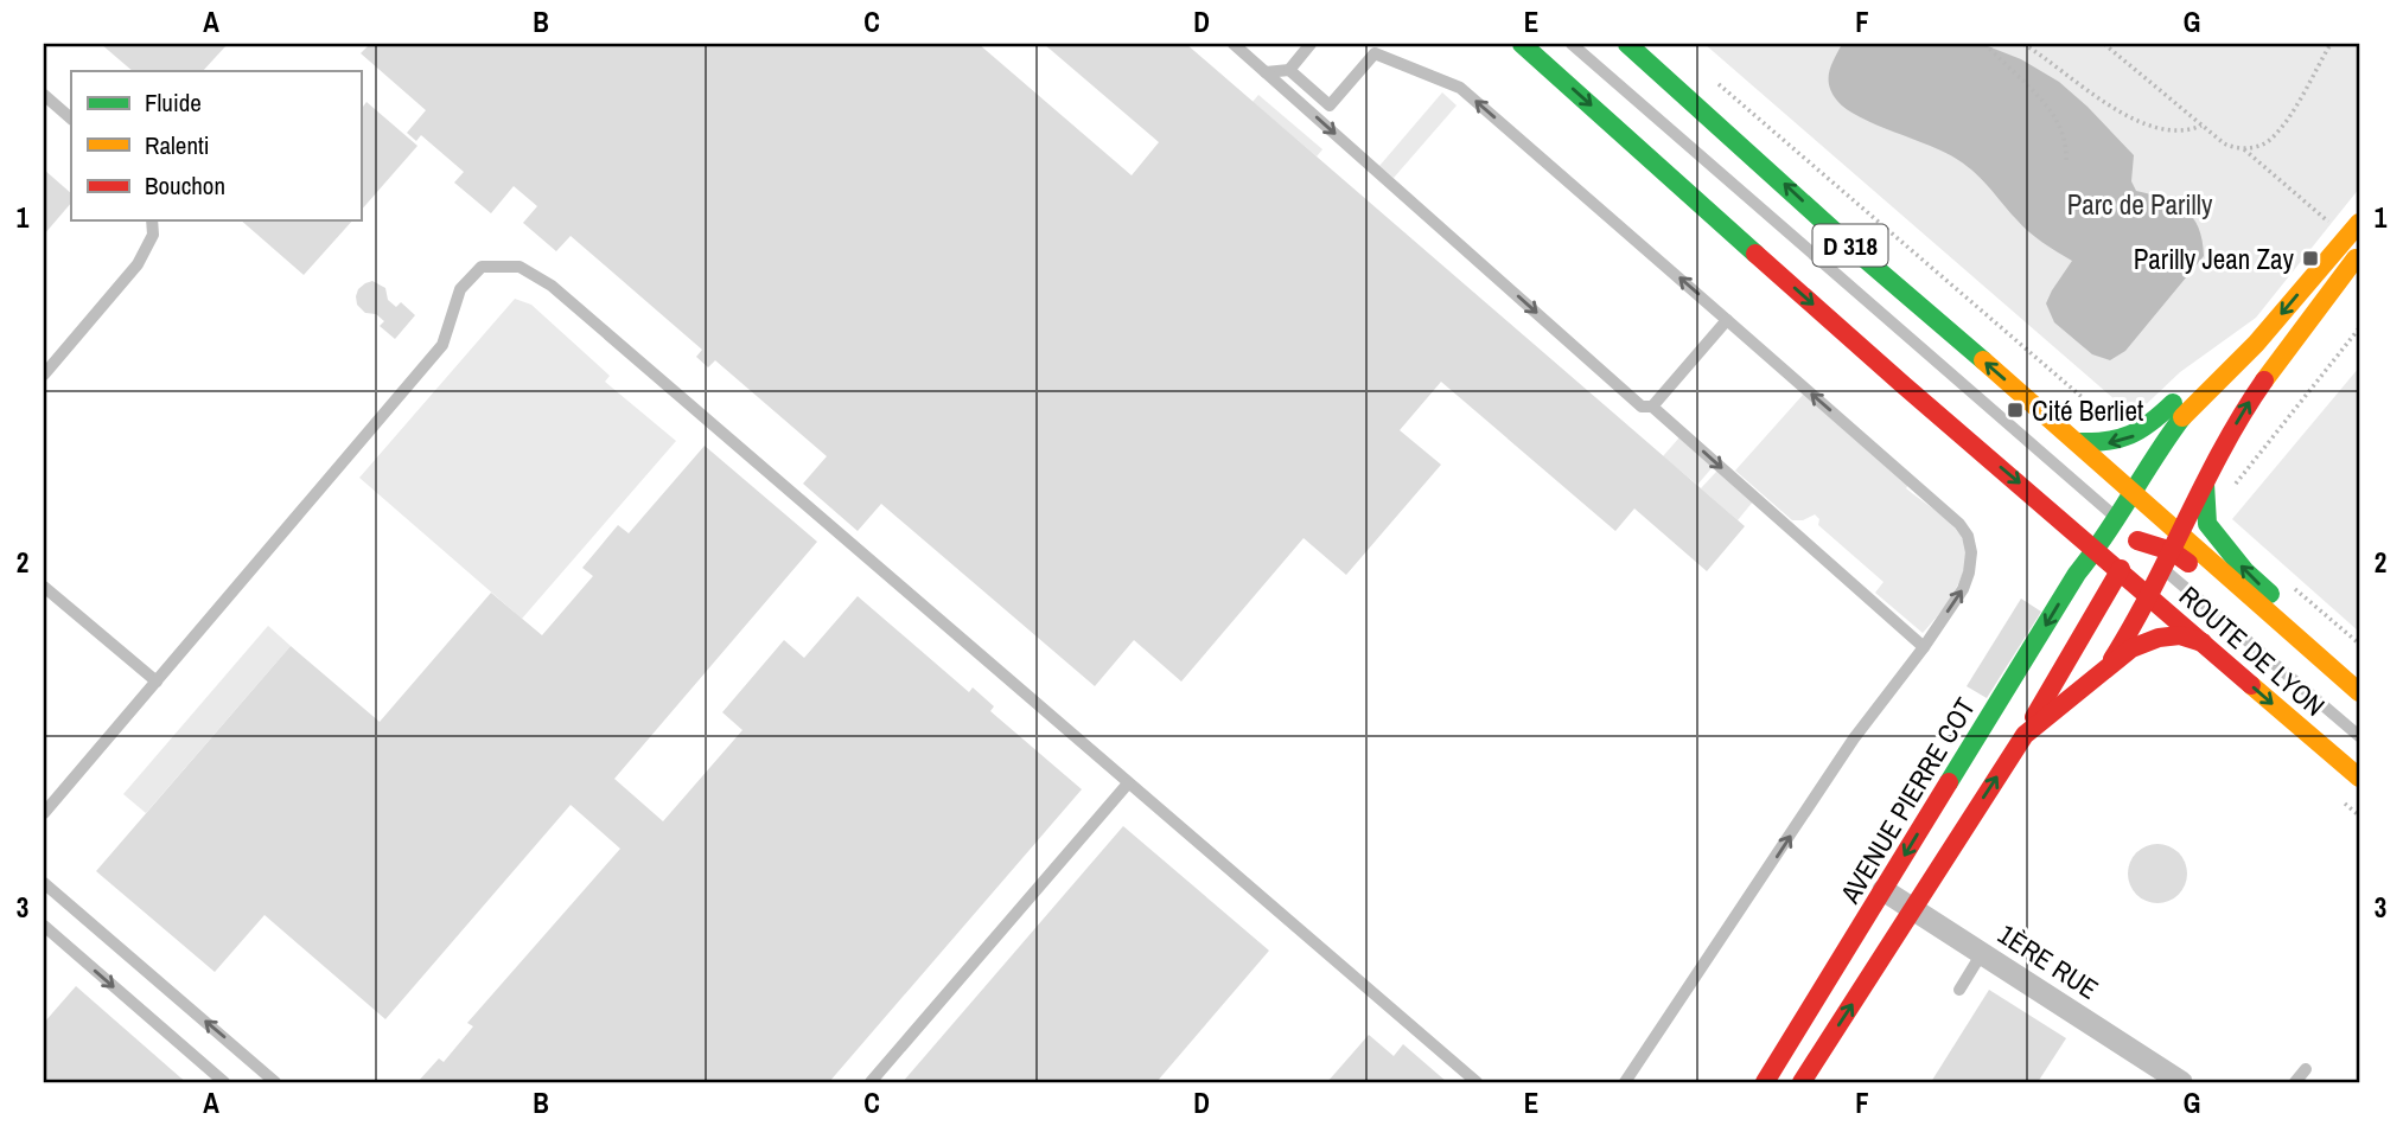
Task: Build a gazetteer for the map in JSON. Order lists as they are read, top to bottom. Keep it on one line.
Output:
{"streets":{"main road":["D 318","ROUTE DE LYON","AVENUE PIERRE COT"],"street":["1ÈRE RUE"]},"crossings":[["D 318","ROUTE DE LYON"],["ROUTE DE LYON","AVENUE PIERRE COT"],["AVENUE PIERRE COT","1ÈRE RUE"]],"parks":["Parc de Parilly"],"places":{"transit":["Parilly Jean Zay","Cité Berliet"]},"legend":["Fluide","Ralenti","Bouchon"],"grid":{"columns":["A","B","C","D","E","F","G"],"rows":["1","2","3"]}}
